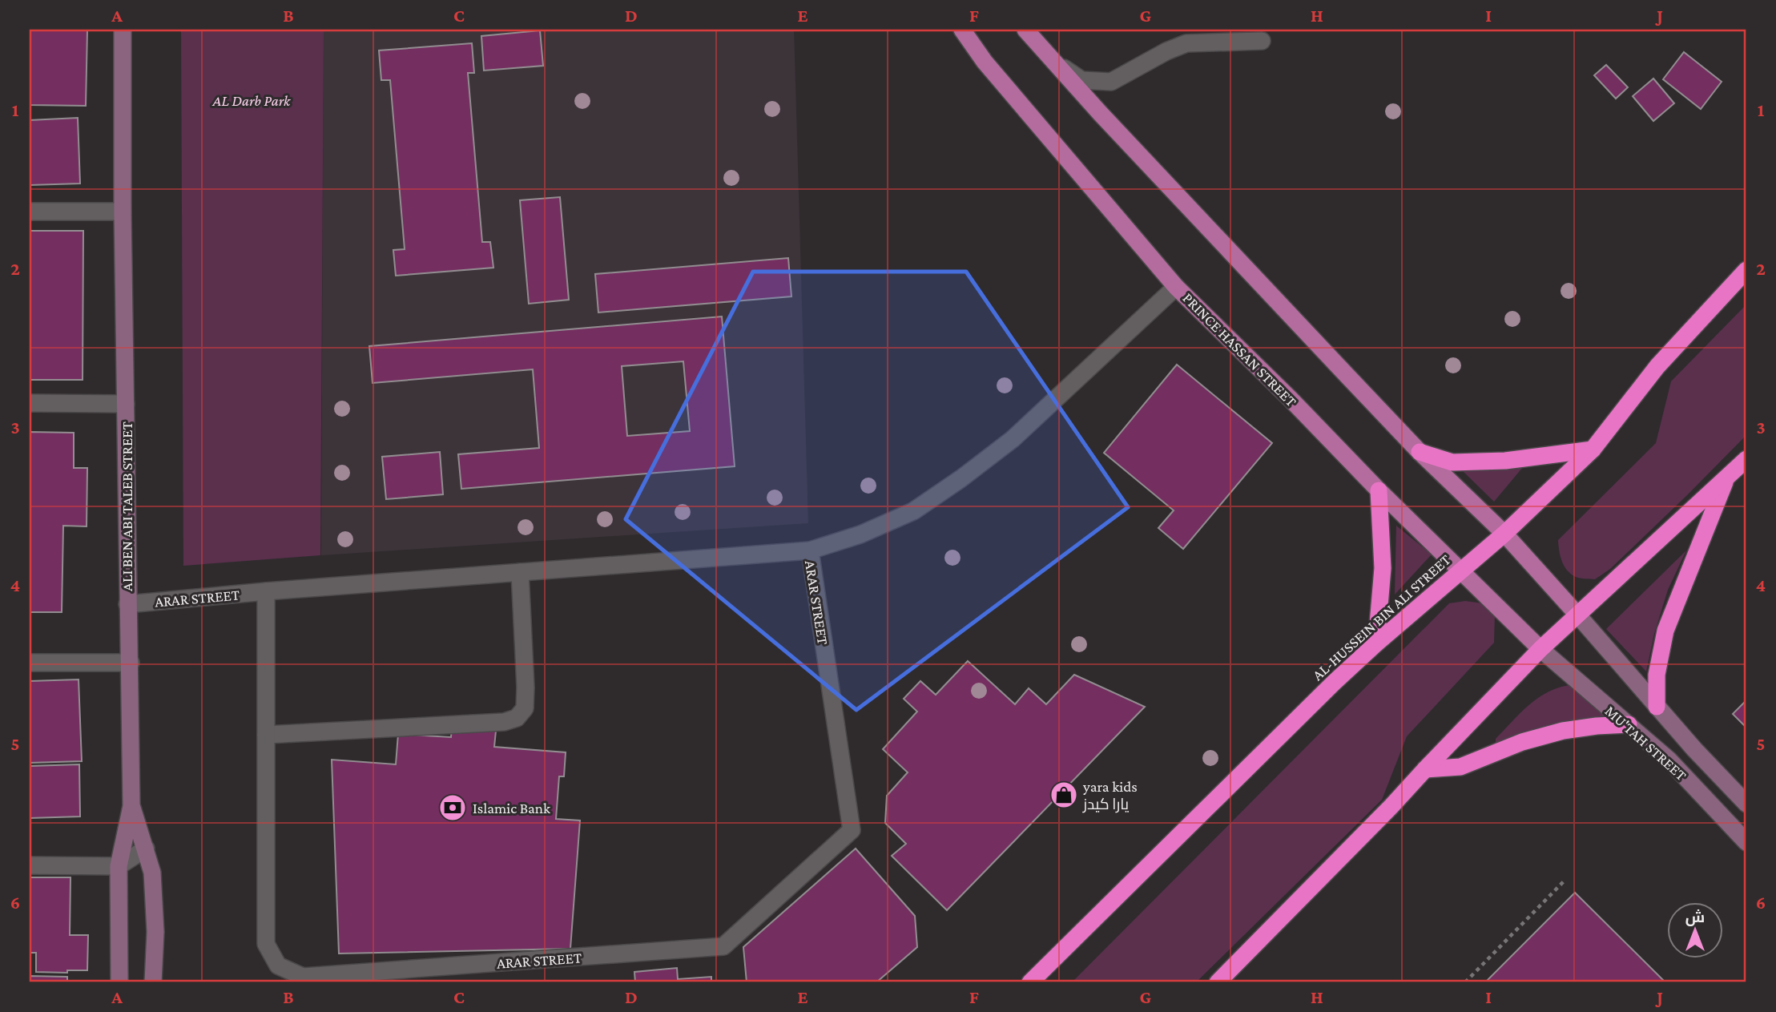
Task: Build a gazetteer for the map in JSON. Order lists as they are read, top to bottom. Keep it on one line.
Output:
{"streets":{"highway":["AL-HUSSEIN BIN ALI STREET"],"main road":["PRINCE HASSAN STREET","ALI BEN ABI TALEB STREET","MU'TAH STREET"],"street":["ARAR STREET"]},"crossings":[["PRINCE HASSAN STREET","ARAR STREET"],["PRINCE HASSAN STREET","AL-HUSSEIN BIN ALI STREET"],["PRINCE HASSAN STREET","MU'TAH STREET"],["ALI BEN ABI TALEB STREET","ARAR STREET"]],"parks":["AL Darb Park"],"places":{"shop":["yara kids يارا كيدز"],"bank":["Islamic Bank"]},"north":"top","grid":{"columns":["A","B","C","D","E","F","G","H","I","J"],"rows":["1","2","3","4","5","6"]}}
